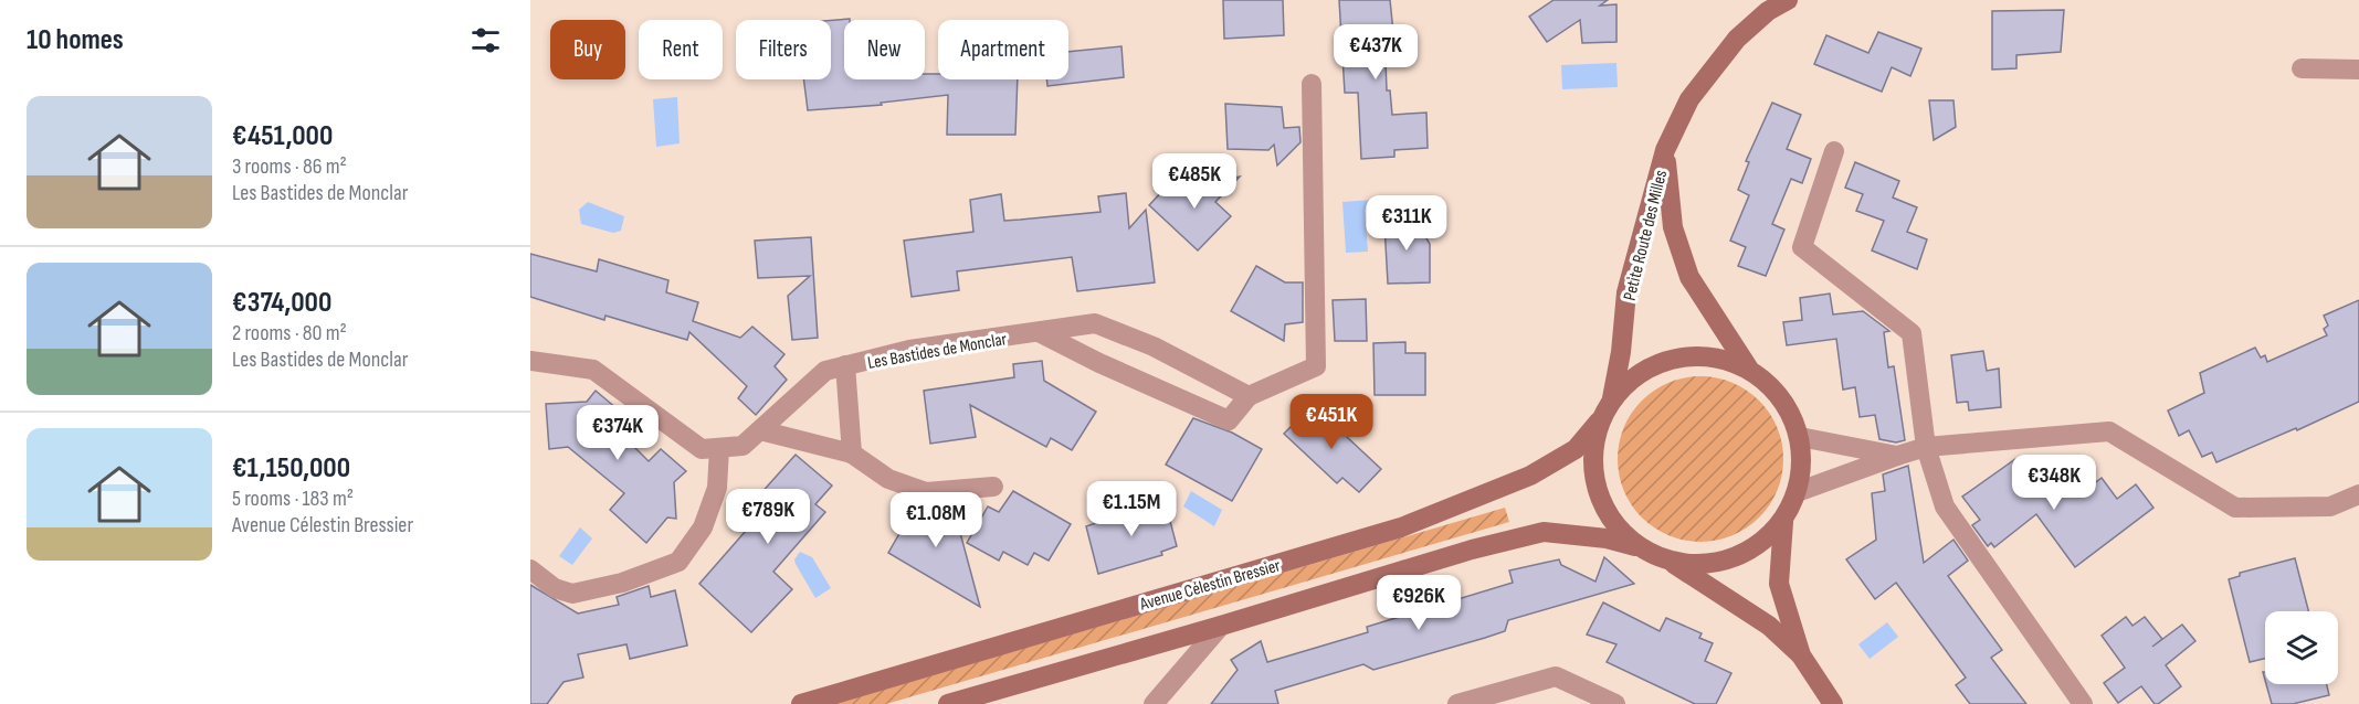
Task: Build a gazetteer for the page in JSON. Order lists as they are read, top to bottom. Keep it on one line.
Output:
{"streets":{"main road":["Petite Route des Milles","Avenue Célestin Bressier"],"street":["Les Bastides de Monclar"]},"crossings":[["Petite Route des Milles","Avenue Célestin Bressier"]],"page":{"heading":"10 homes","chip":["Buy","Rent","Filters","New","Apartment"],"price":["€437K","€485K","€311K","€451K","€374K","€348K","€1.15M","€789K","€1.08M","€926K"],"list":[{"name":"€451,000","note":"3 rooms · 86 m² · Les Bastides de Monclar"},{"name":"€374,000","note":"2 rooms · 80 m² · Les Bastides de Monclar"},{"name":"€1,150,000","note":"5 rooms · 183 m² · Avenue Célestin Bressier"}]}}
